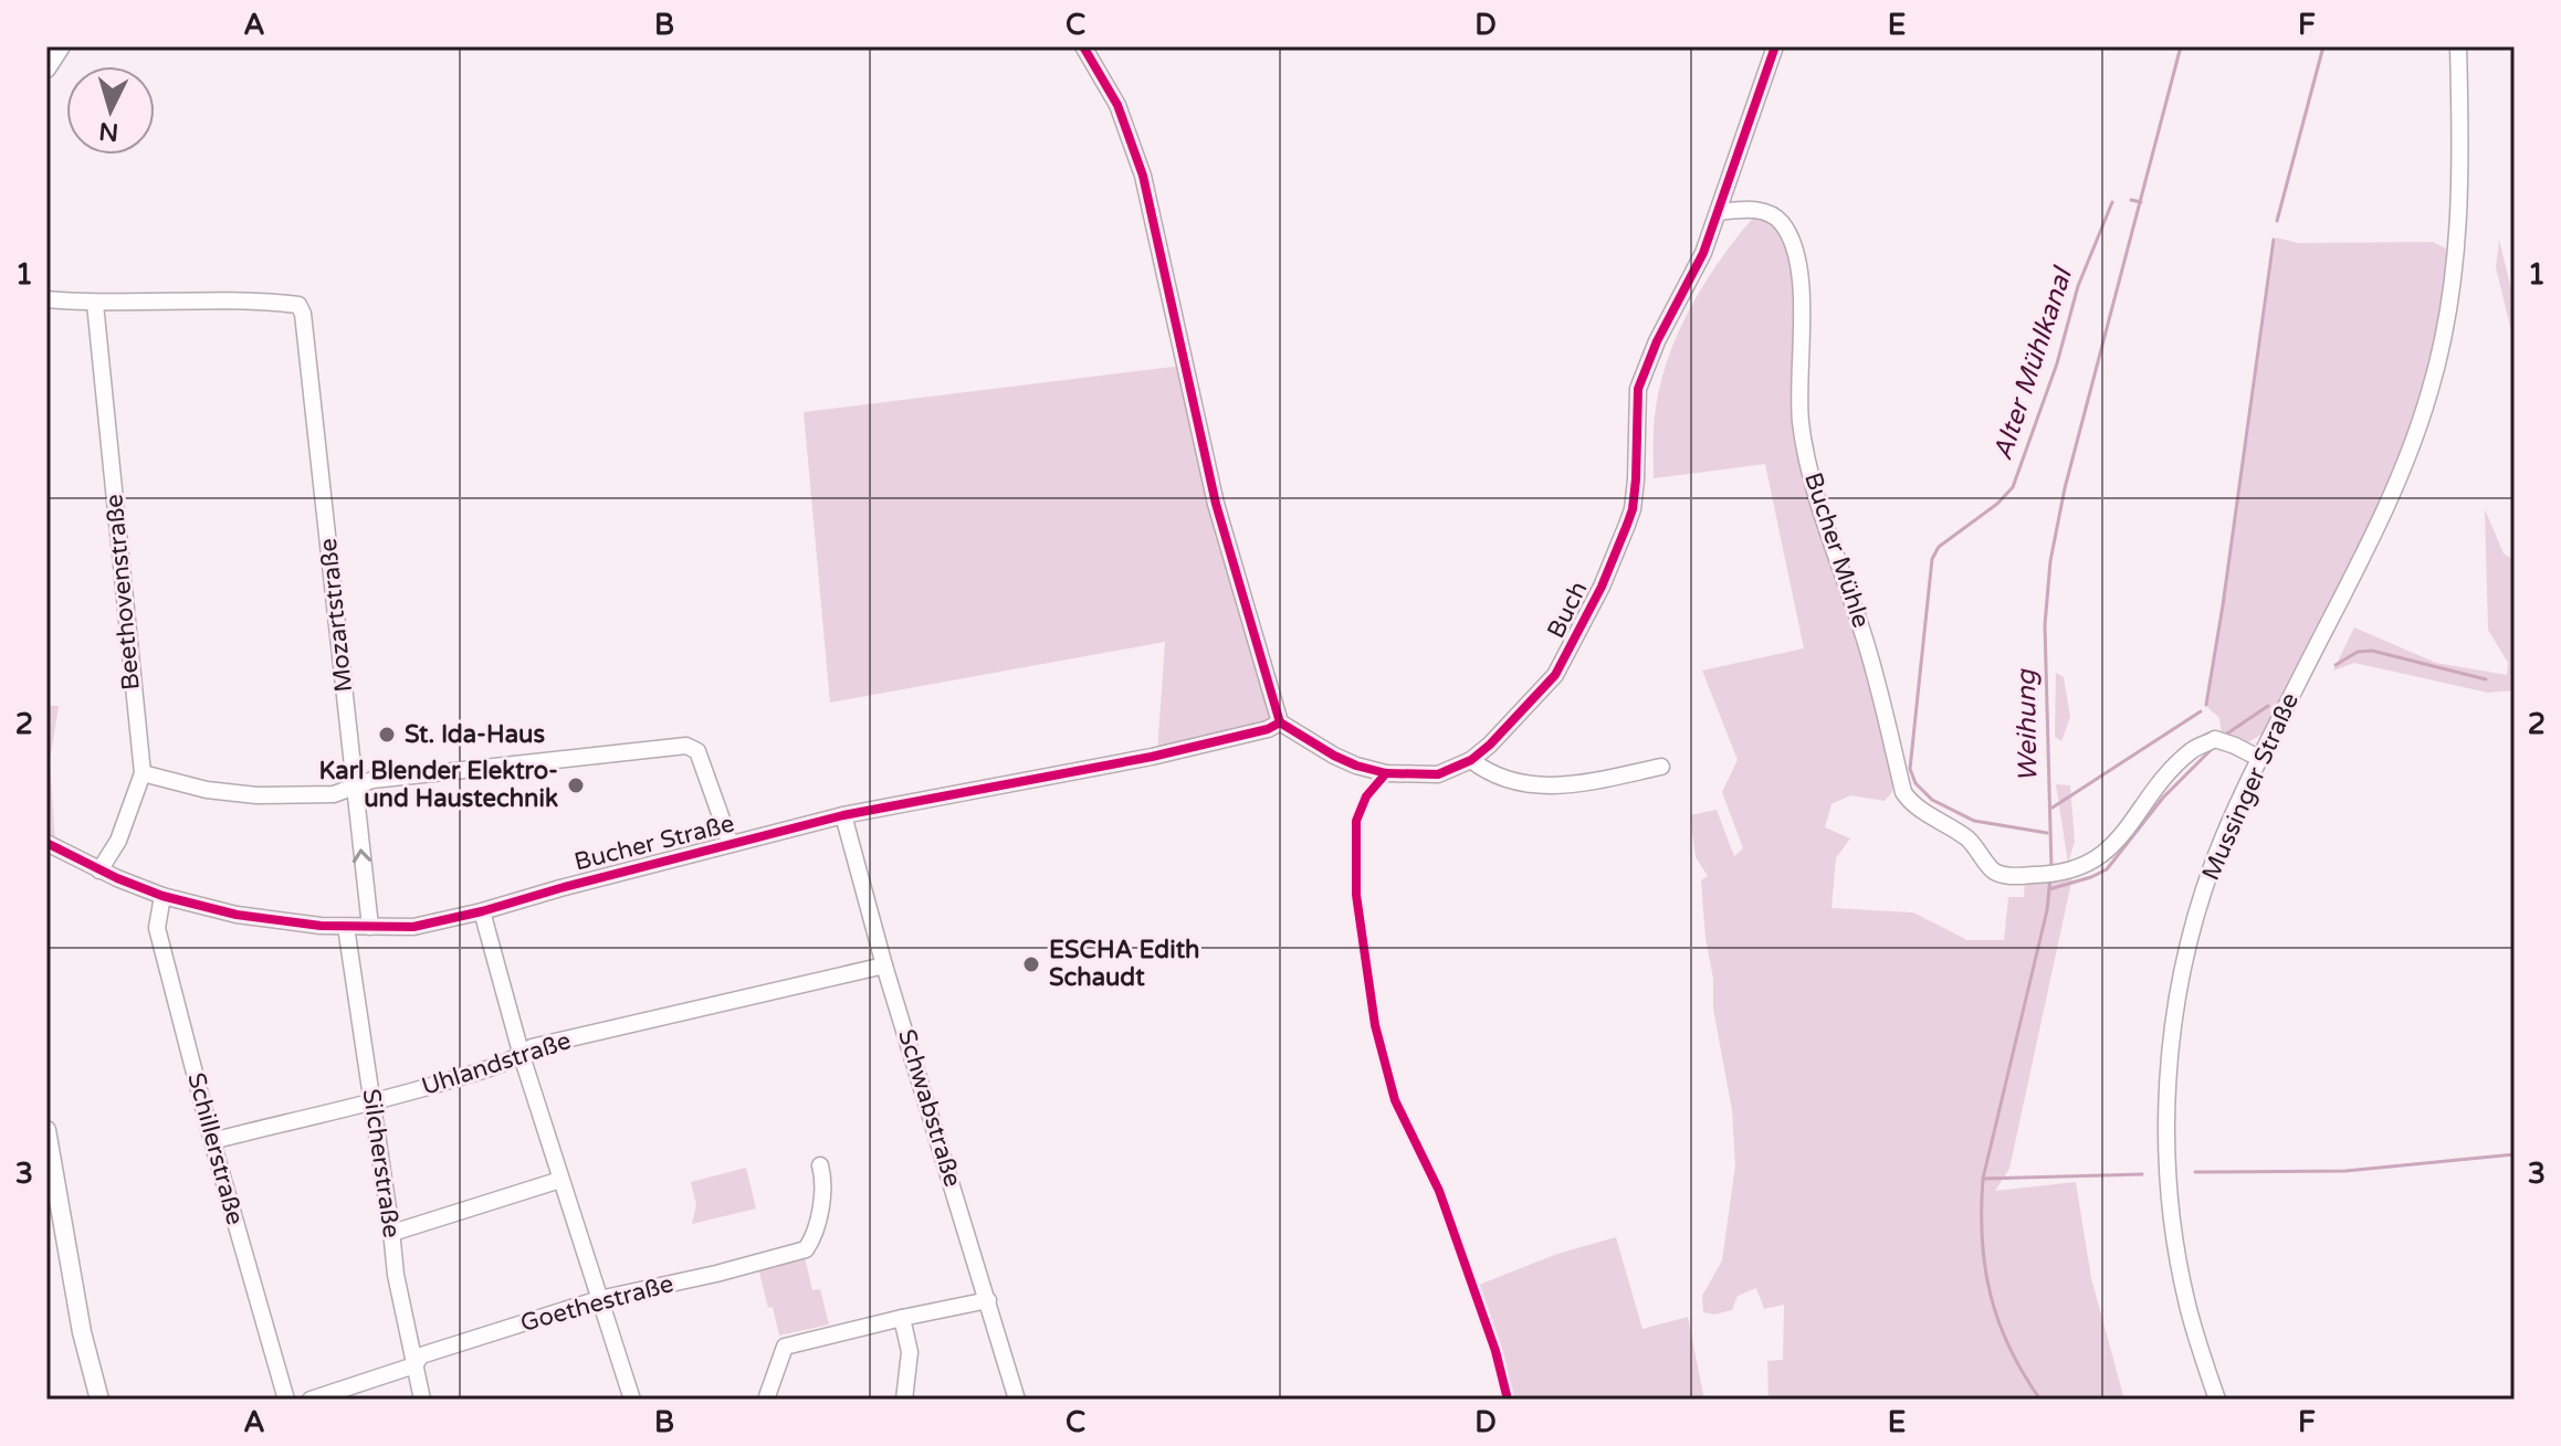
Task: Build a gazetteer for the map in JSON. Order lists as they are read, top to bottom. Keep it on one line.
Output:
{"streets":{"street":["Bucher Mühle","Beethovenstraße","Buch","Mozartstraße","Mussinger Straße","Bucher Straße","Uhlandstraße","Schwabstraße","Schillerstraße","Silcherstraße","Goethestraße"]},"crossings":[["Bucher Mühle","Buch"],["Bucher Mühle","Mussinger Straße"],["Beethovenstraße","Mozartstraße"],["Beethovenstraße","Bucher Straße"],["Buch","Bucher Straße"],["Mozartstraße","Bucher Straße"],["Bucher Straße","Schwabstraße"],["Bucher Straße","Schillerstraße"],["Bucher Straße","Silcherstraße"],["Uhlandstraße","Schwabstraße"],["Uhlandstraße","Schillerstraße"],["Uhlandstraße","Silcherstraße"],["Silcherstraße","Goethestraße"]],"water":["Alter Mühlkanal","Weihung"],"places":["St. Ida-Haus","Karl Blender Elektro- und Haustechnik","ESCHA Edith Schaudt"],"north":"bottom","grid":{"columns":["A","B","C","D","E","F"],"rows":["1","2","3"]}}
